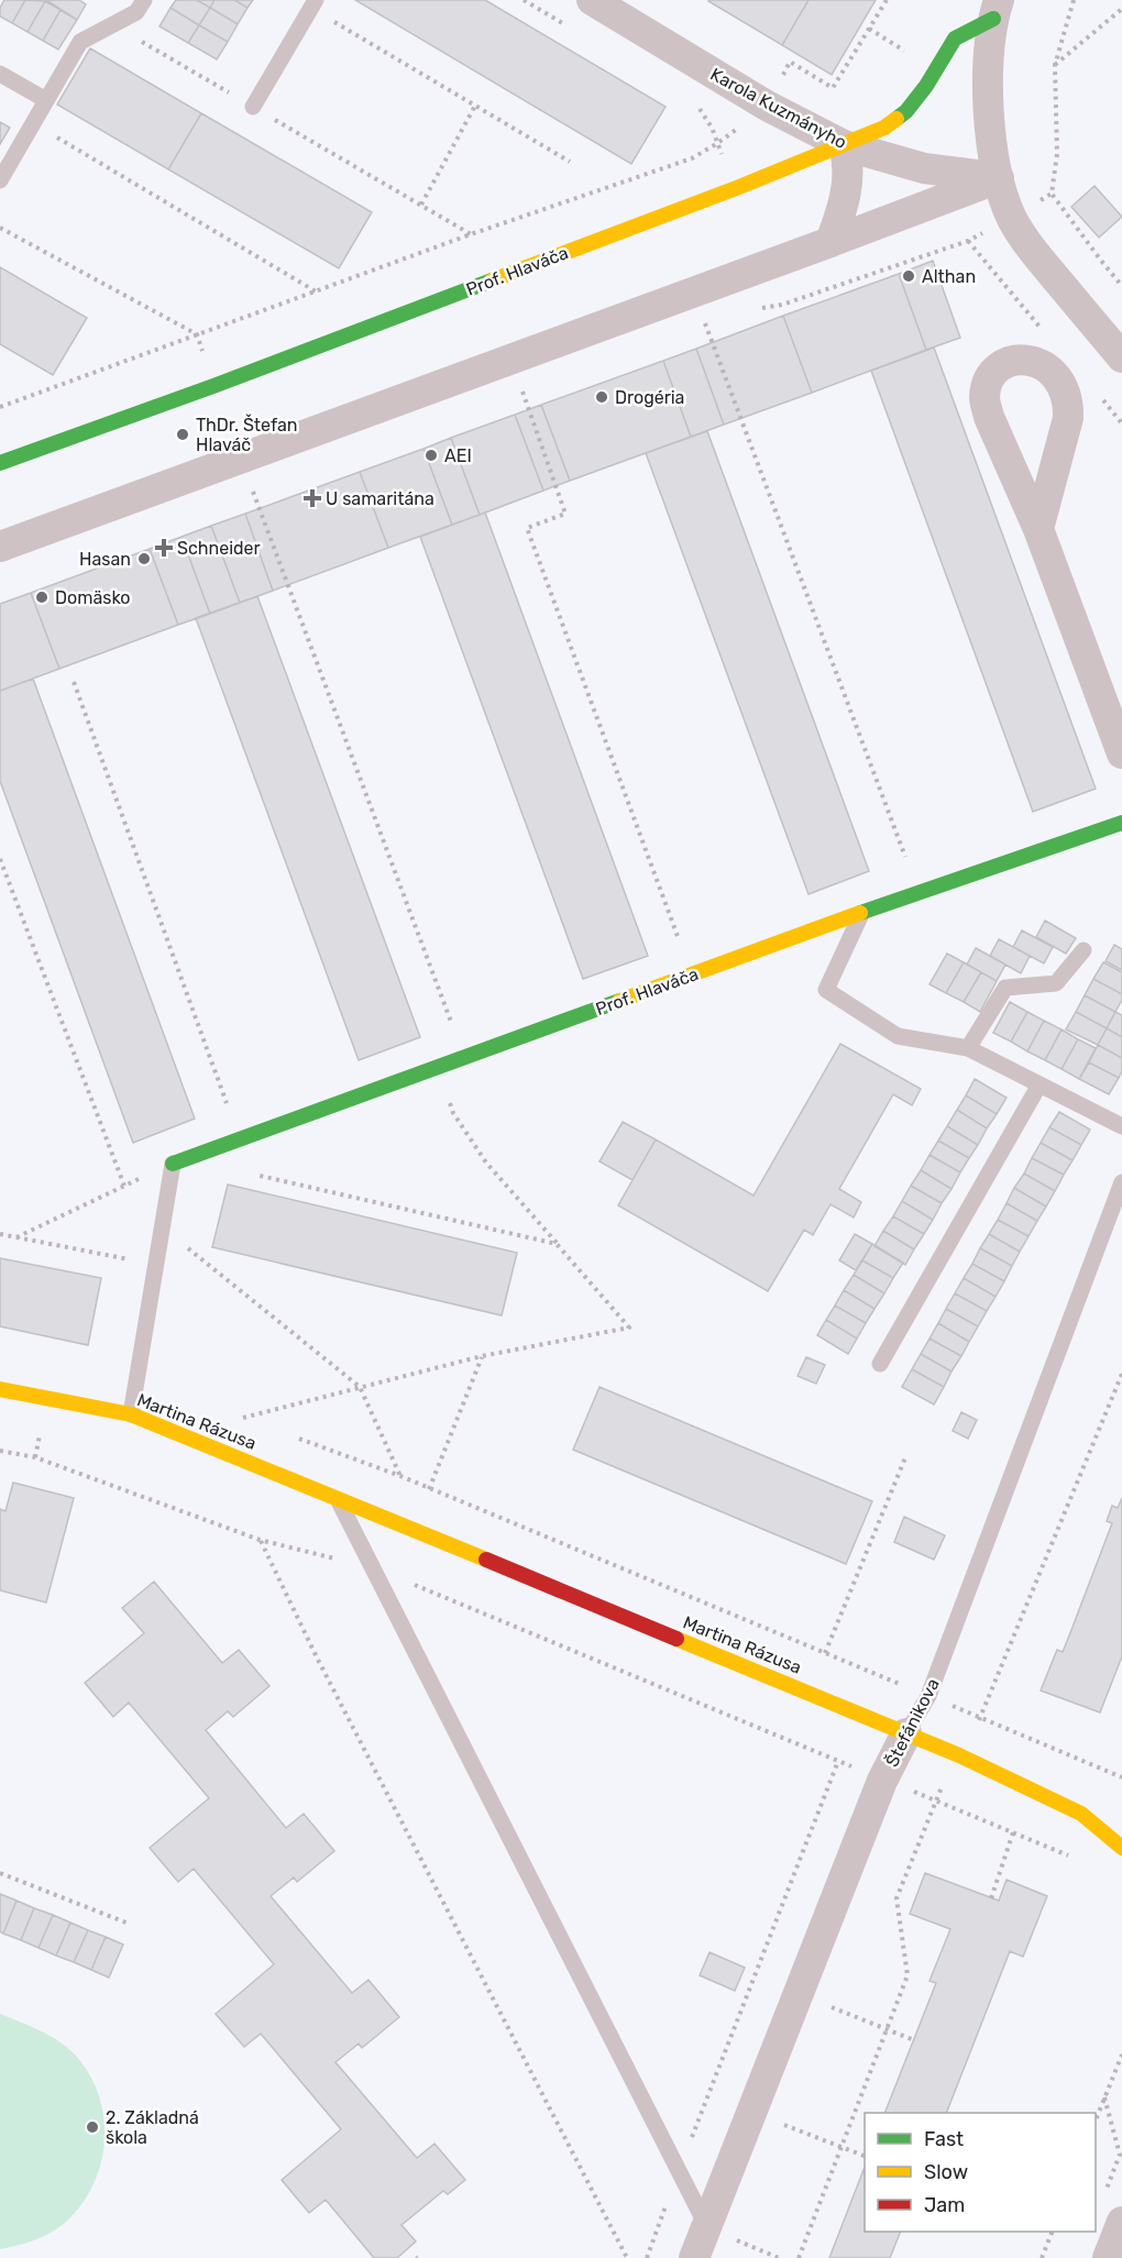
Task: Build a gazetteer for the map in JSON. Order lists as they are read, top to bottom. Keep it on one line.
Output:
{"streets":{"street":["Karola Kuzmányho","Prof. Hlaváča","Martina Rázusa","Štefánikova"]},"crossings":[["Karola Kuzmányho","Prof. Hlaváča"],["Martina Rázusa","Štefánikova"]],"places":{"other":["Althan","Drogéria","ThDr. Štefan Hlaváč","AEI","Hasan","Domäsko","2. Základná škola"],"health":["U samaritána","Schneider"]},"legend":["Fast","Slow","Jam"]}
